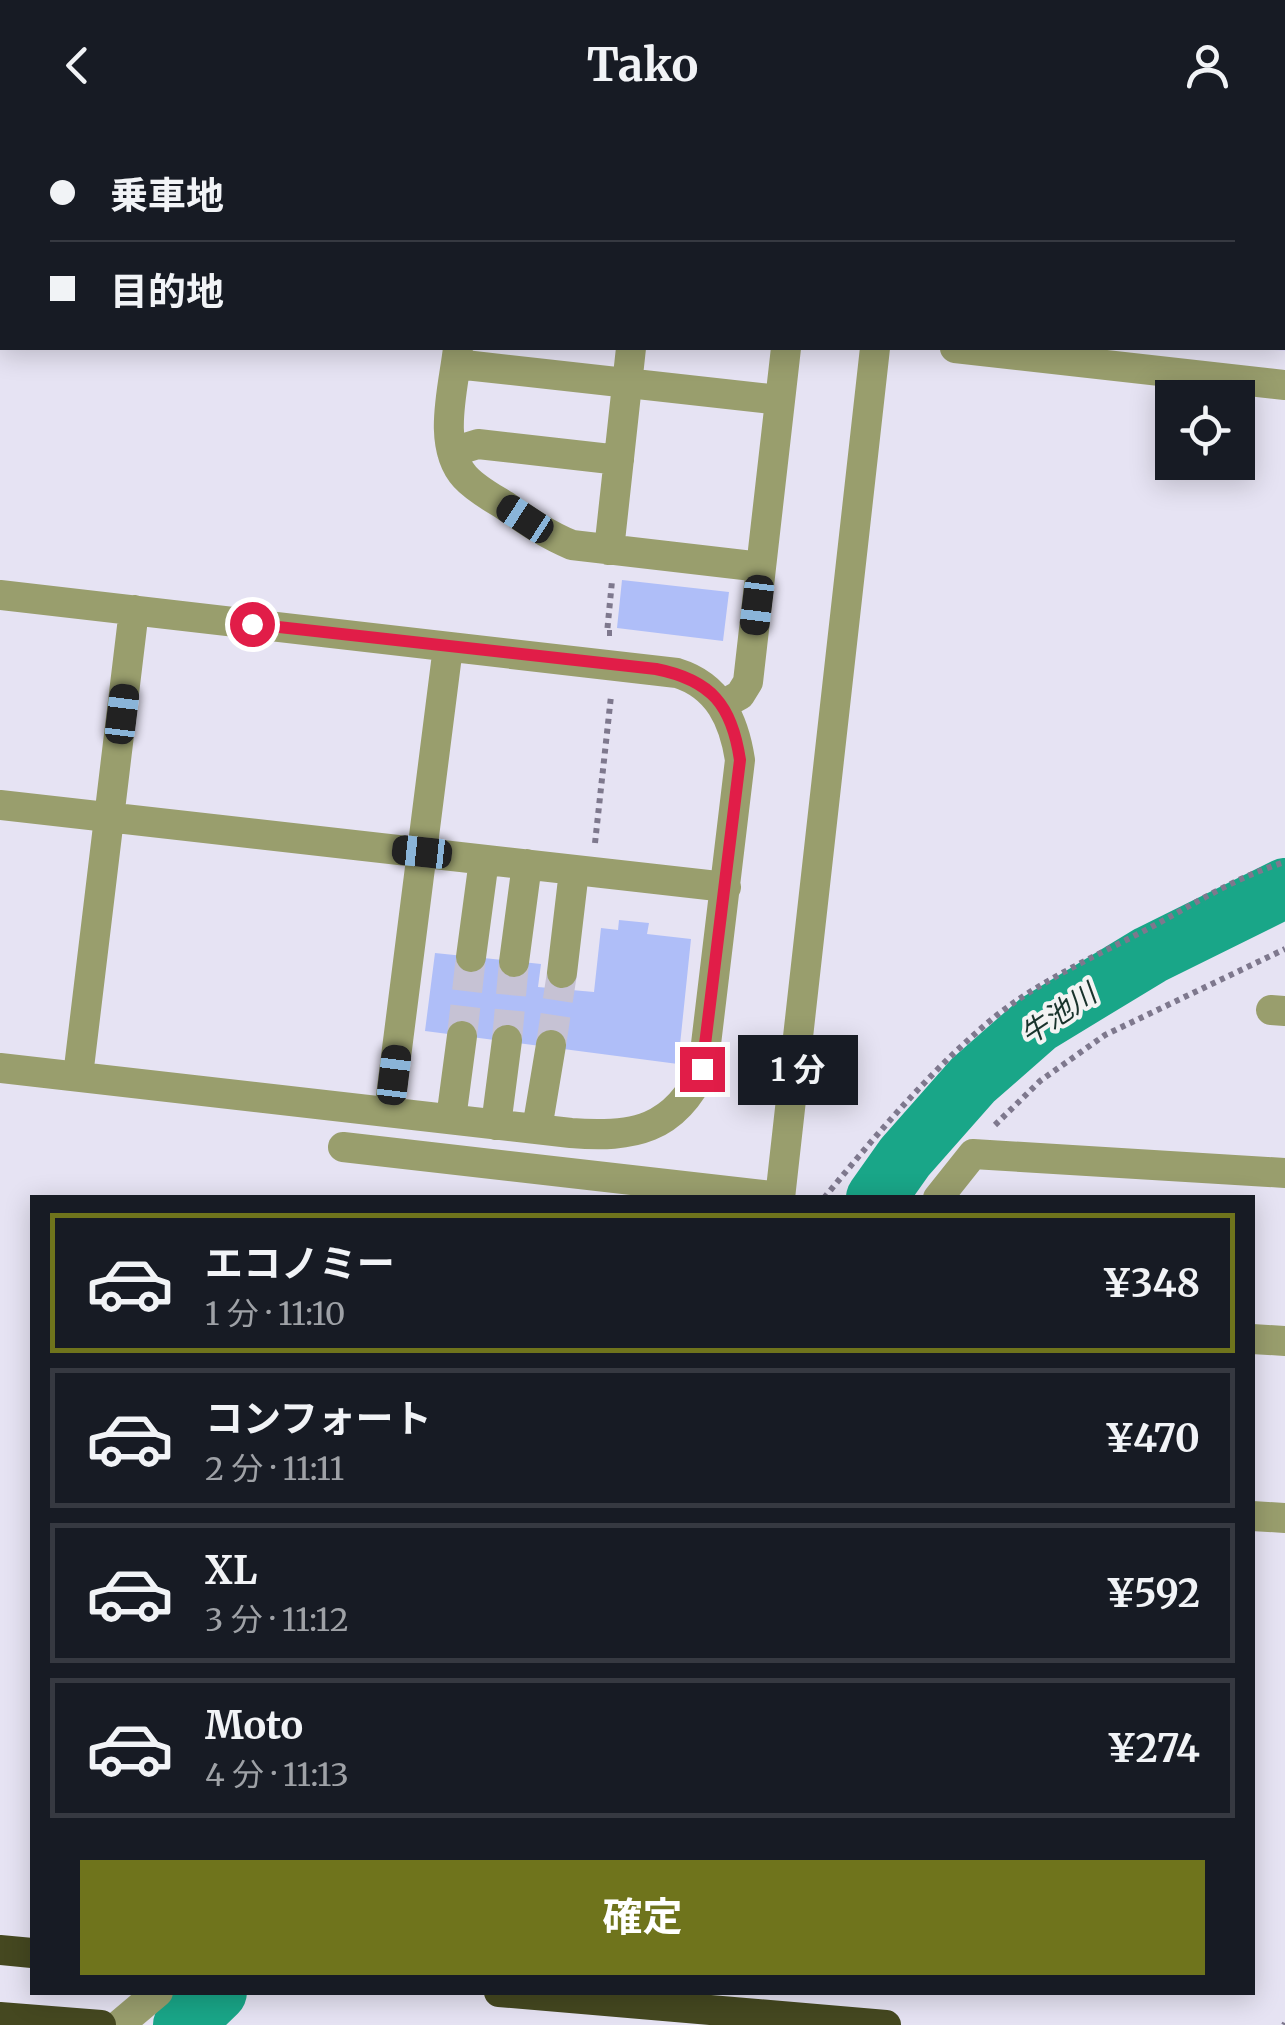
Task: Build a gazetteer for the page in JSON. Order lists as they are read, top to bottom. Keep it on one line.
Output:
{"water":["牛池川"],"page":{"header":"Tako","banner":["乗車地","目的地"],"bubble":"1 分","list":[{"name":"エコノミー","note":"1 分 · 11:10","value":"¥348"},{"name":"コンフォート","note":"2 分 · 11:11","value":"¥470"},{"name":"XL","note":"3 分 · 11:12","value":"¥592"},{"name":"Moto","note":"4 分 · 11:13","value":"¥274"}],"buttons":"確定"}}
